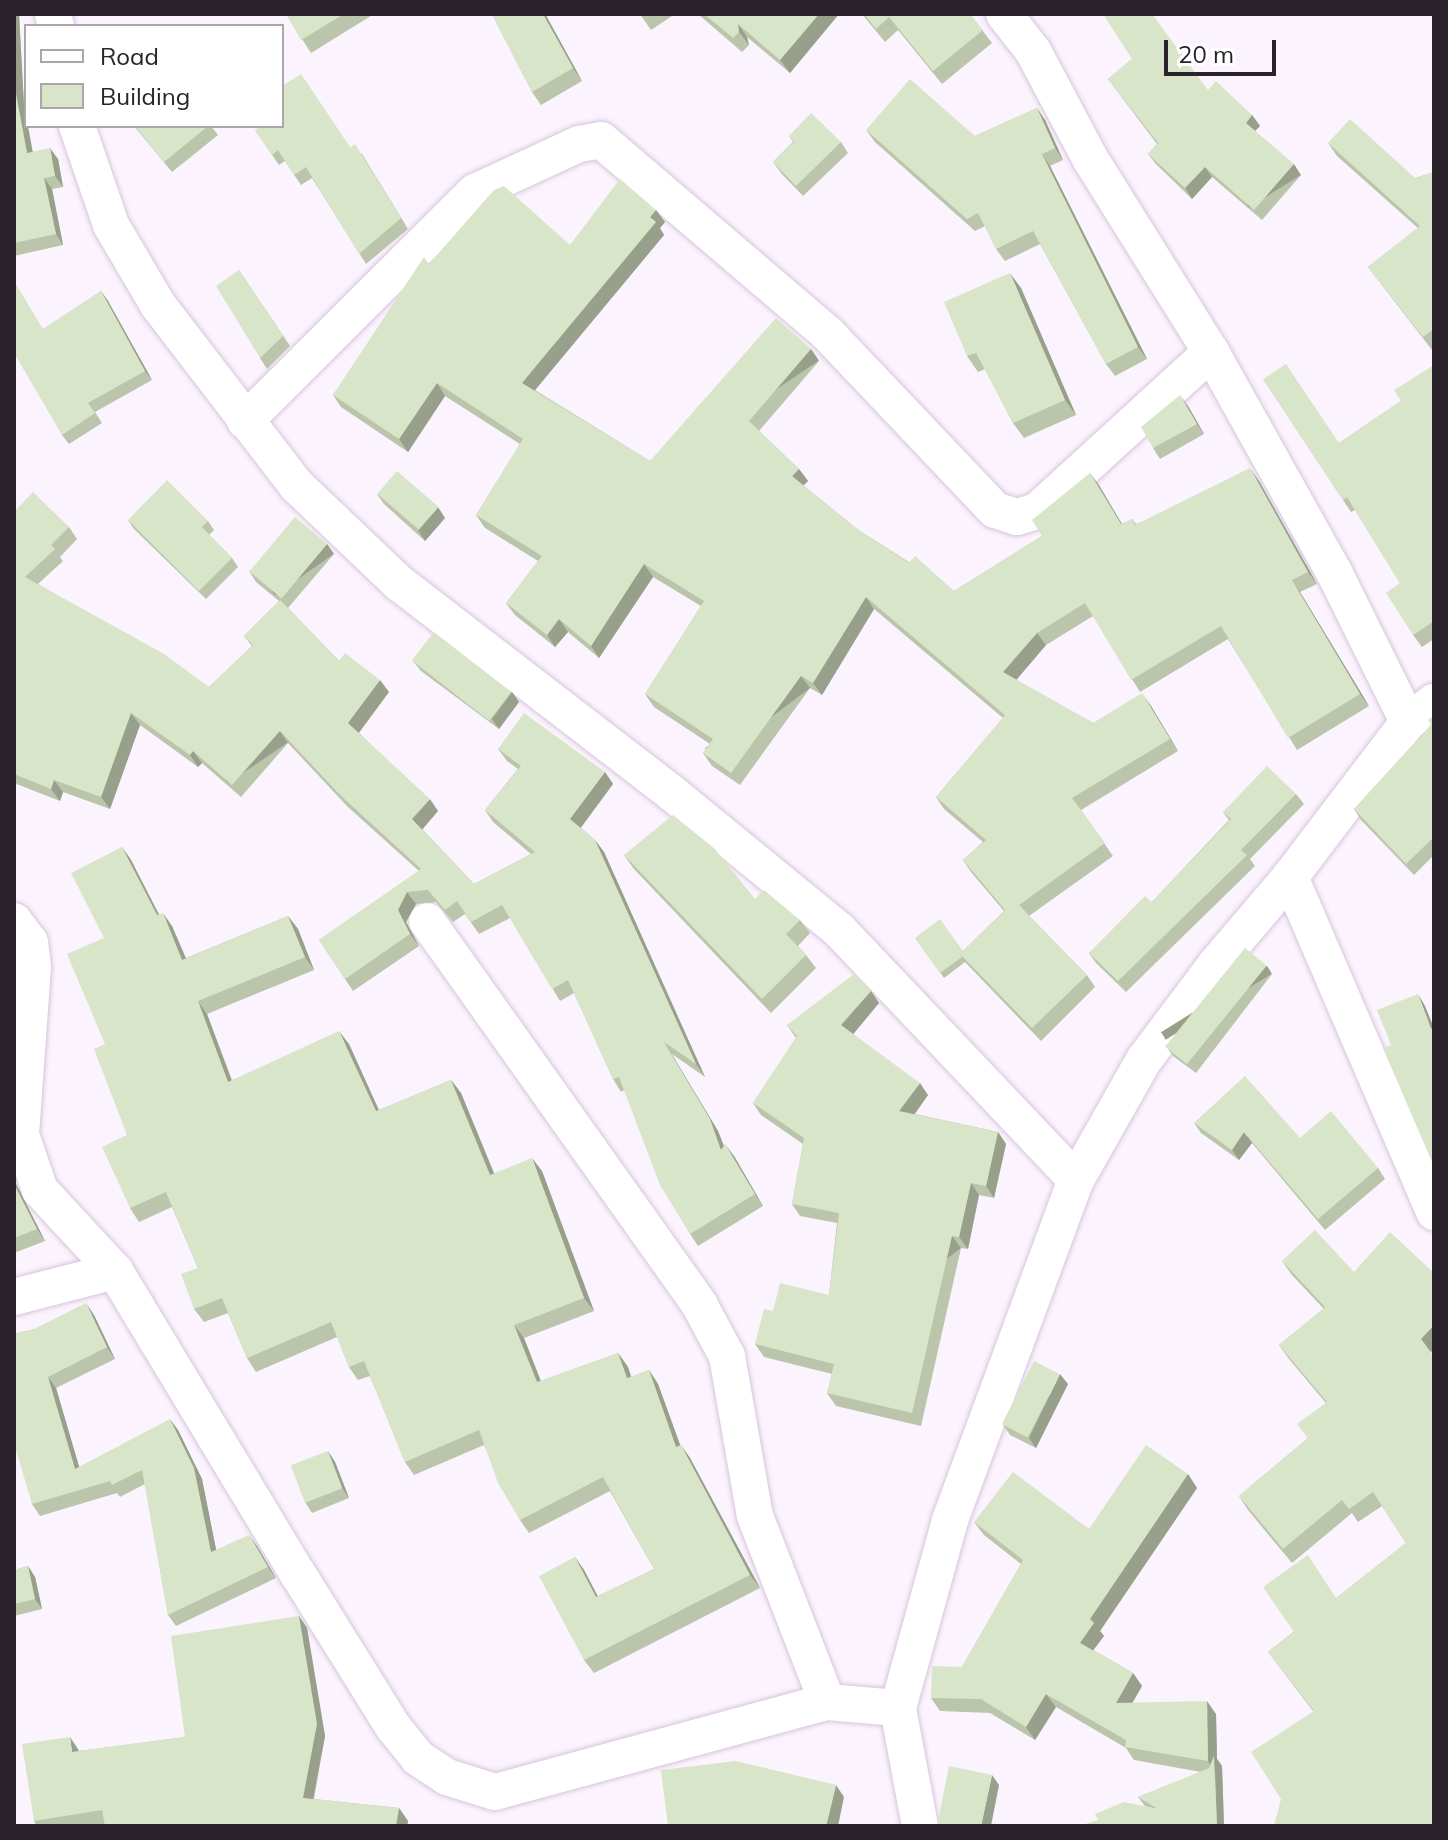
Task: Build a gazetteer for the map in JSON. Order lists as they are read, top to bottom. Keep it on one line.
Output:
{"legend":["Road","Building"],"scale_bar":"20 m"}
